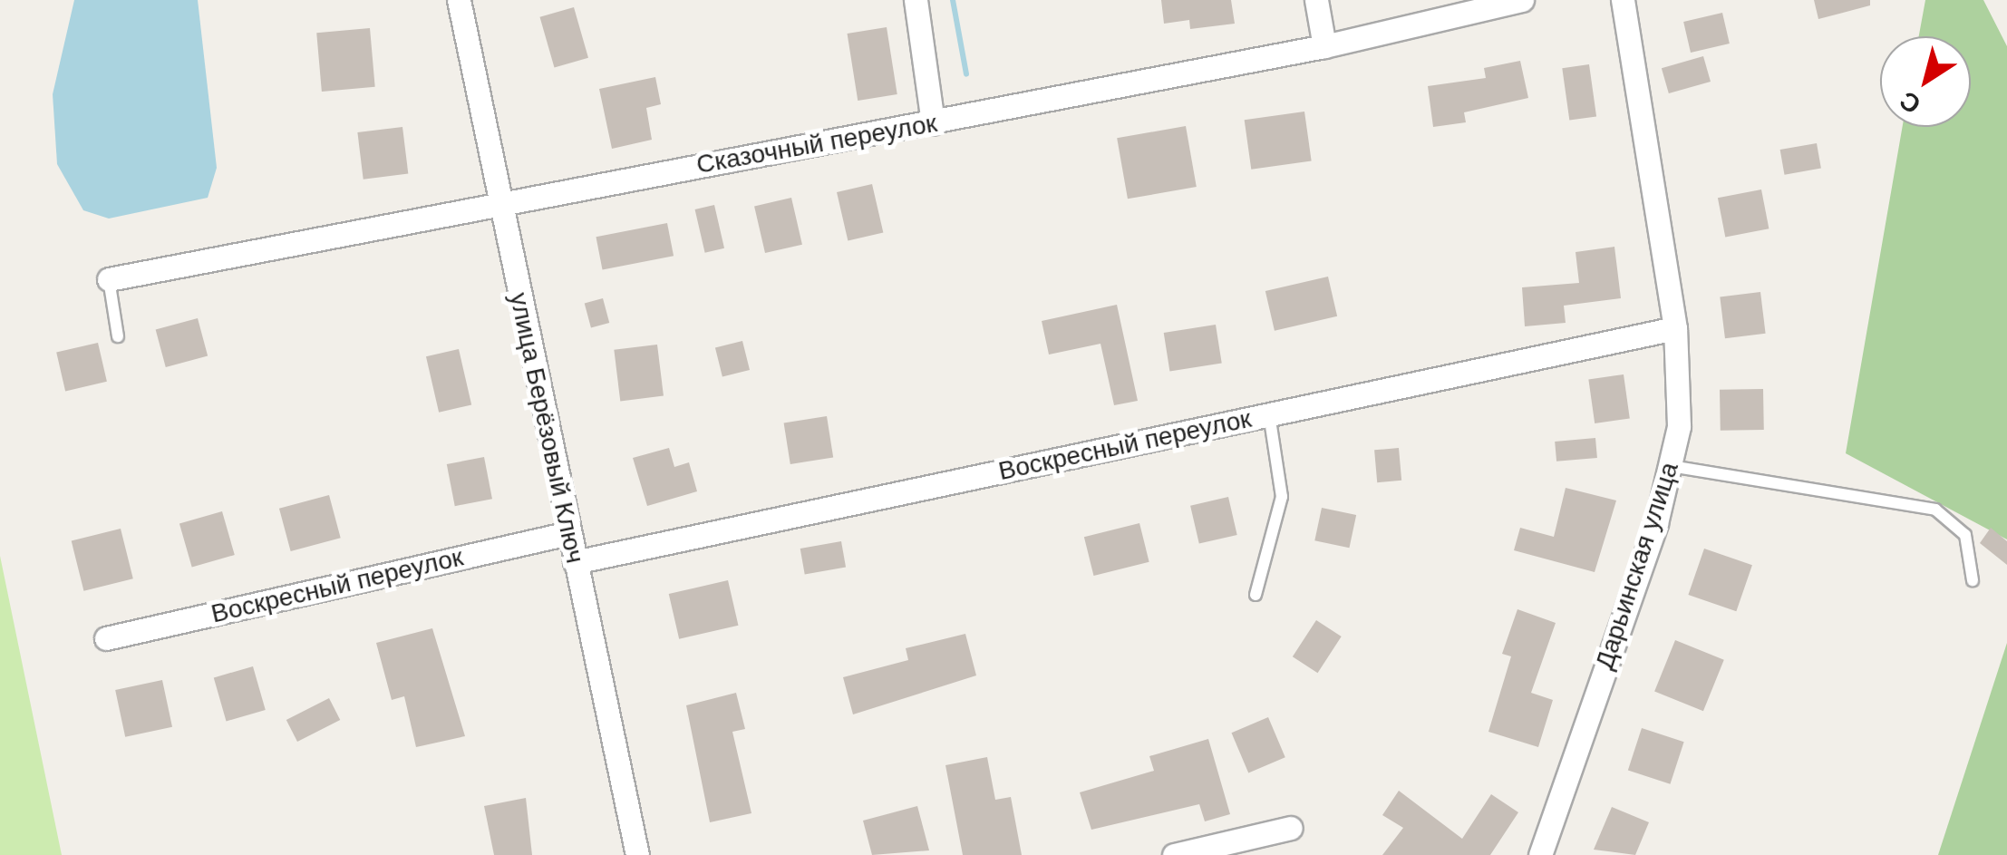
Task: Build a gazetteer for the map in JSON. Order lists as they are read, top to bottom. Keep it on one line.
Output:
{"streets":{"street":["Сказочный переулок","улица Берёзовый Ключ","Воскресный переулок","Дарьинская улица"]},"crossings":[["Сказочный переулок","улица Берёзовый Ключ"],["улица Берёзовый Ключ","Воскресный переулок"],["Воскресный переулок","Дарьинская улица"]],"north":"bottom left"}
